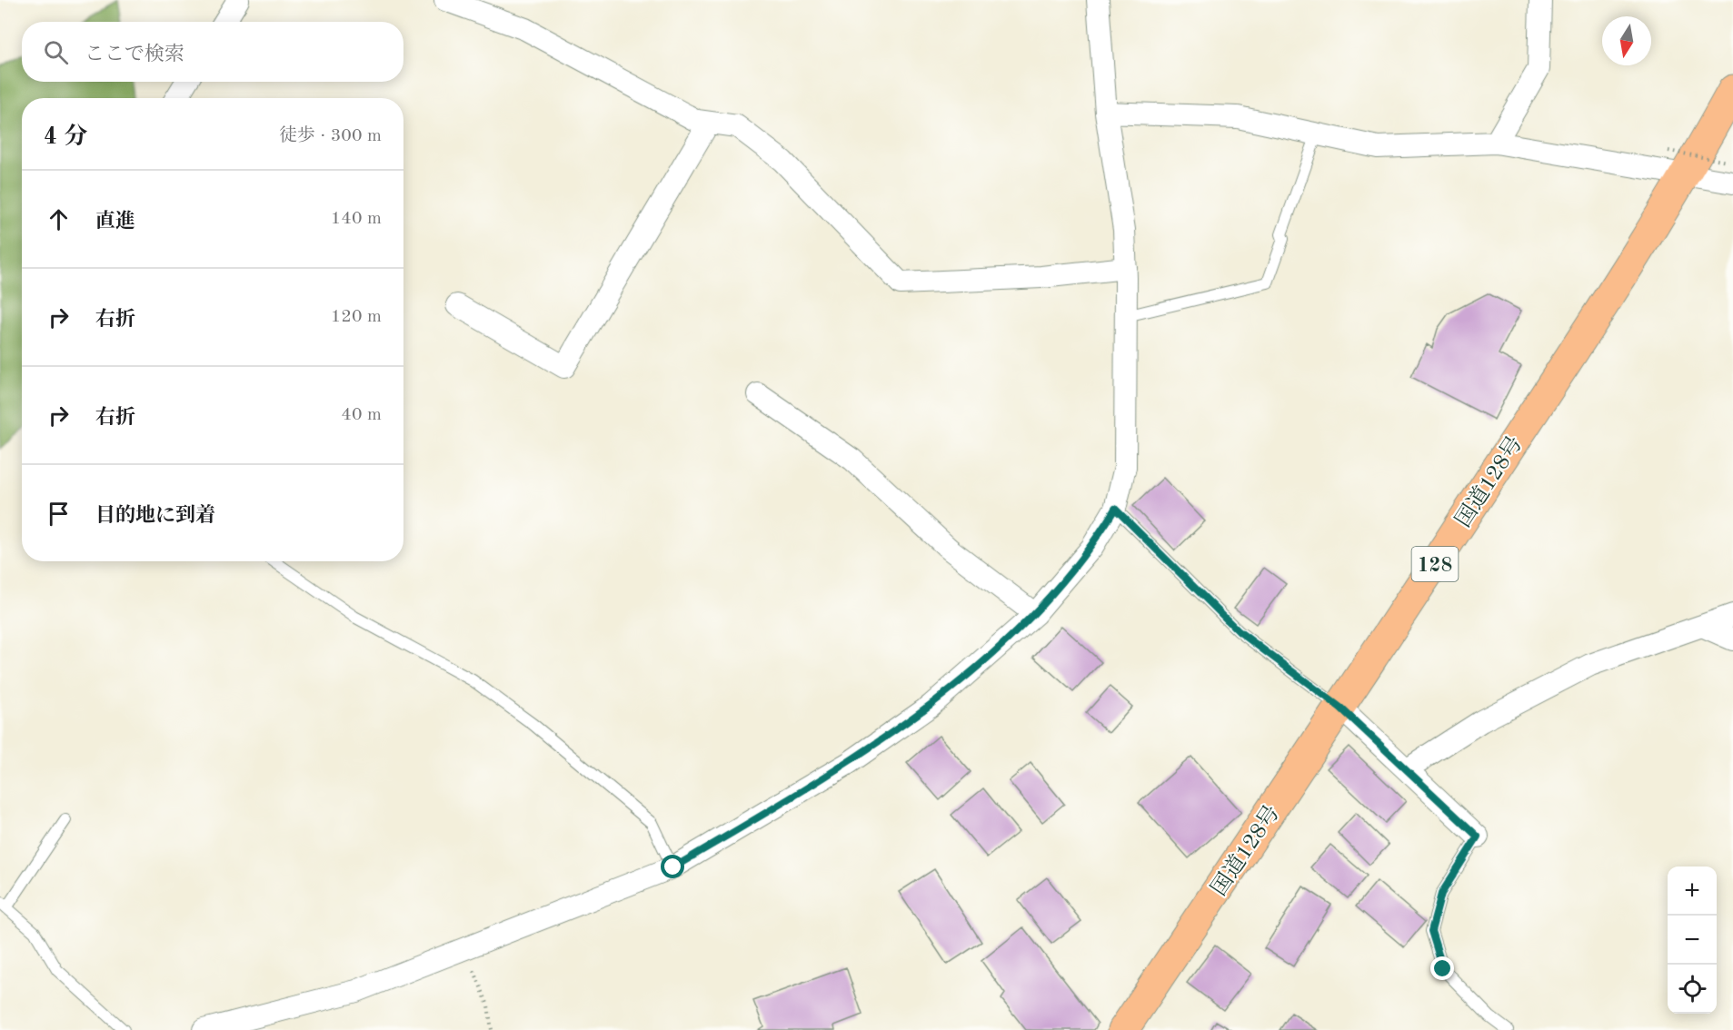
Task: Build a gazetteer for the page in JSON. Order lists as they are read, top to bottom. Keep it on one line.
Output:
{"streets":{"highway":["国道128号","128"]},"north":"bottom","page":{"search":"ここで検索","heading":["4 分","徒歩 · 300 m"],"list":[["直進","140 m"],["右折","120 m"],["右折","40 m"],"目的地に到着"],"map_buttons":["+","−"]}}
